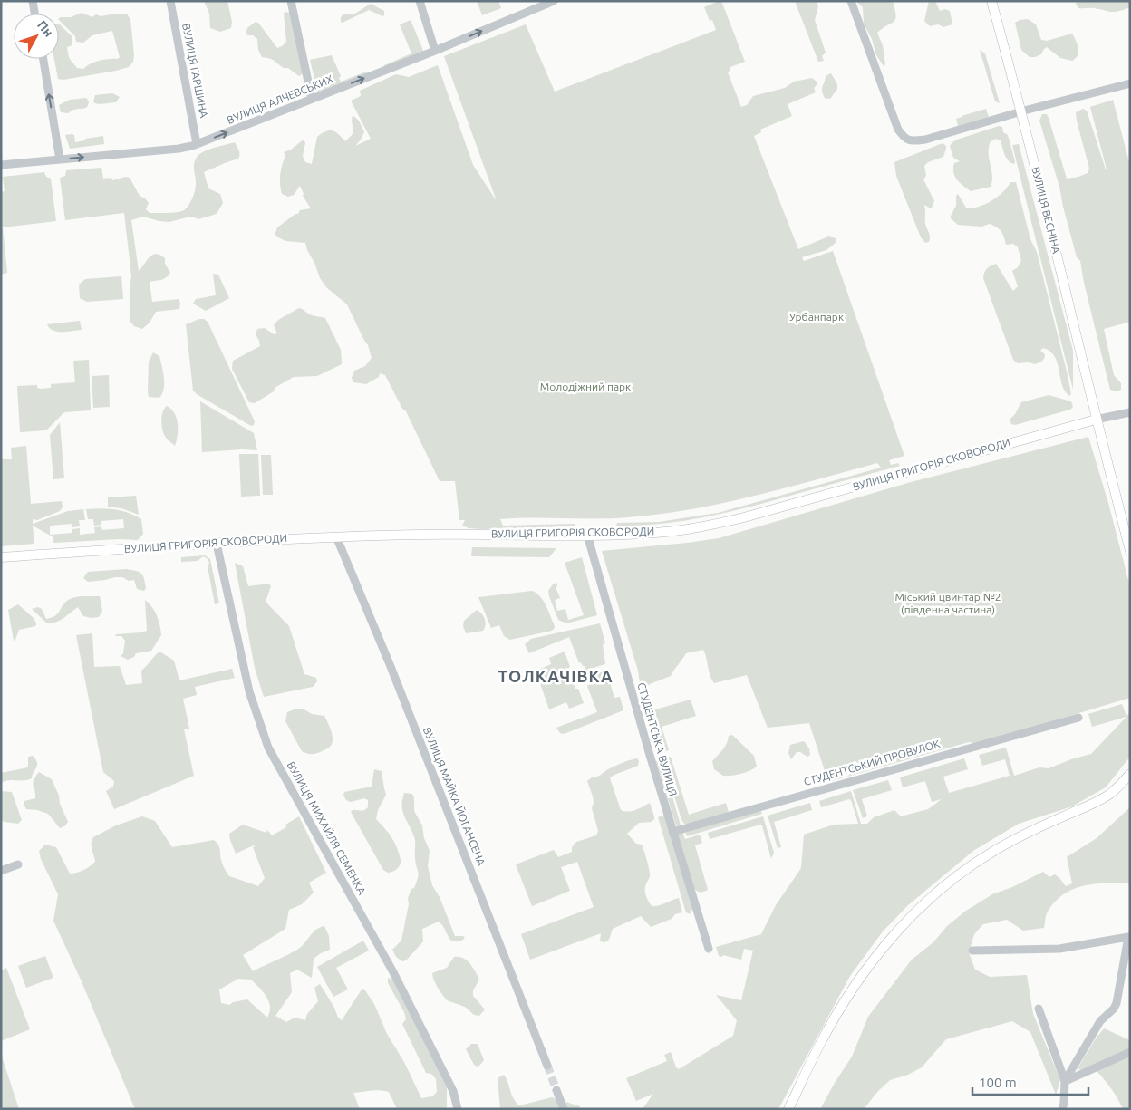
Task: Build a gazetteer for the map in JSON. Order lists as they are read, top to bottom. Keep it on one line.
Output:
{"streets":{"main road":["ВУЛИЦЯ ВЕСНІНА","ВУЛИЦЯ ГРИГОРІЯ СКОВОРОДИ"],"street":["ВУЛИЦЯ ГАРШИНА","ВУЛИЦЯ АЛЧЕВСЬКИХ","СТУДЕНТСЬКА ВУЛИЦЯ","СТУДЕНТСЬКИЙ ПРОВУЛОК","ВУЛИЦЯ МАЙКА ЙОГАНСЕНА","ВУЛИЦЯ МИХАЙЛЯ СЕМЕНКА"]},"crossings":[["ВУЛИЦЯ ГАРШИНА","ВУЛИЦЯ АЛЧЕВСЬКИХ"],["ВУЛИЦЯ ВЕСНІНА","ВУЛИЦЯ ГРИГОРІЯ СКОВОРОДИ"],["ВУЛИЦЯ ГРИГОРІЯ СКОВОРОДИ","СТУДЕНТСЬКА ВУЛИЦЯ"],["ВУЛИЦЯ ГРИГОРІЯ СКОВОРОДИ","ВУЛИЦЯ МАЙКА ЙОГАНСЕНА"],["ВУЛИЦЯ ГРИГОРІЯ СКОВОРОДИ","ВУЛИЦЯ МИХАЙЛЯ СЕМЕНКА"],["СТУДЕНТСЬКА ВУЛИЦЯ","СТУДЕНТСЬКИЙ ПРОВУЛОК"]],"one_way":["ВУЛИЦЯ АЛЧЕВСЬКИХ"],"districts":["ТОЛКАЧІВКА"],"parks":["Урбанпарк","Молодіжний парк","Міський цвинтар №2 (південна частина)"],"scale_bar":"100 m","north":"top right"}
